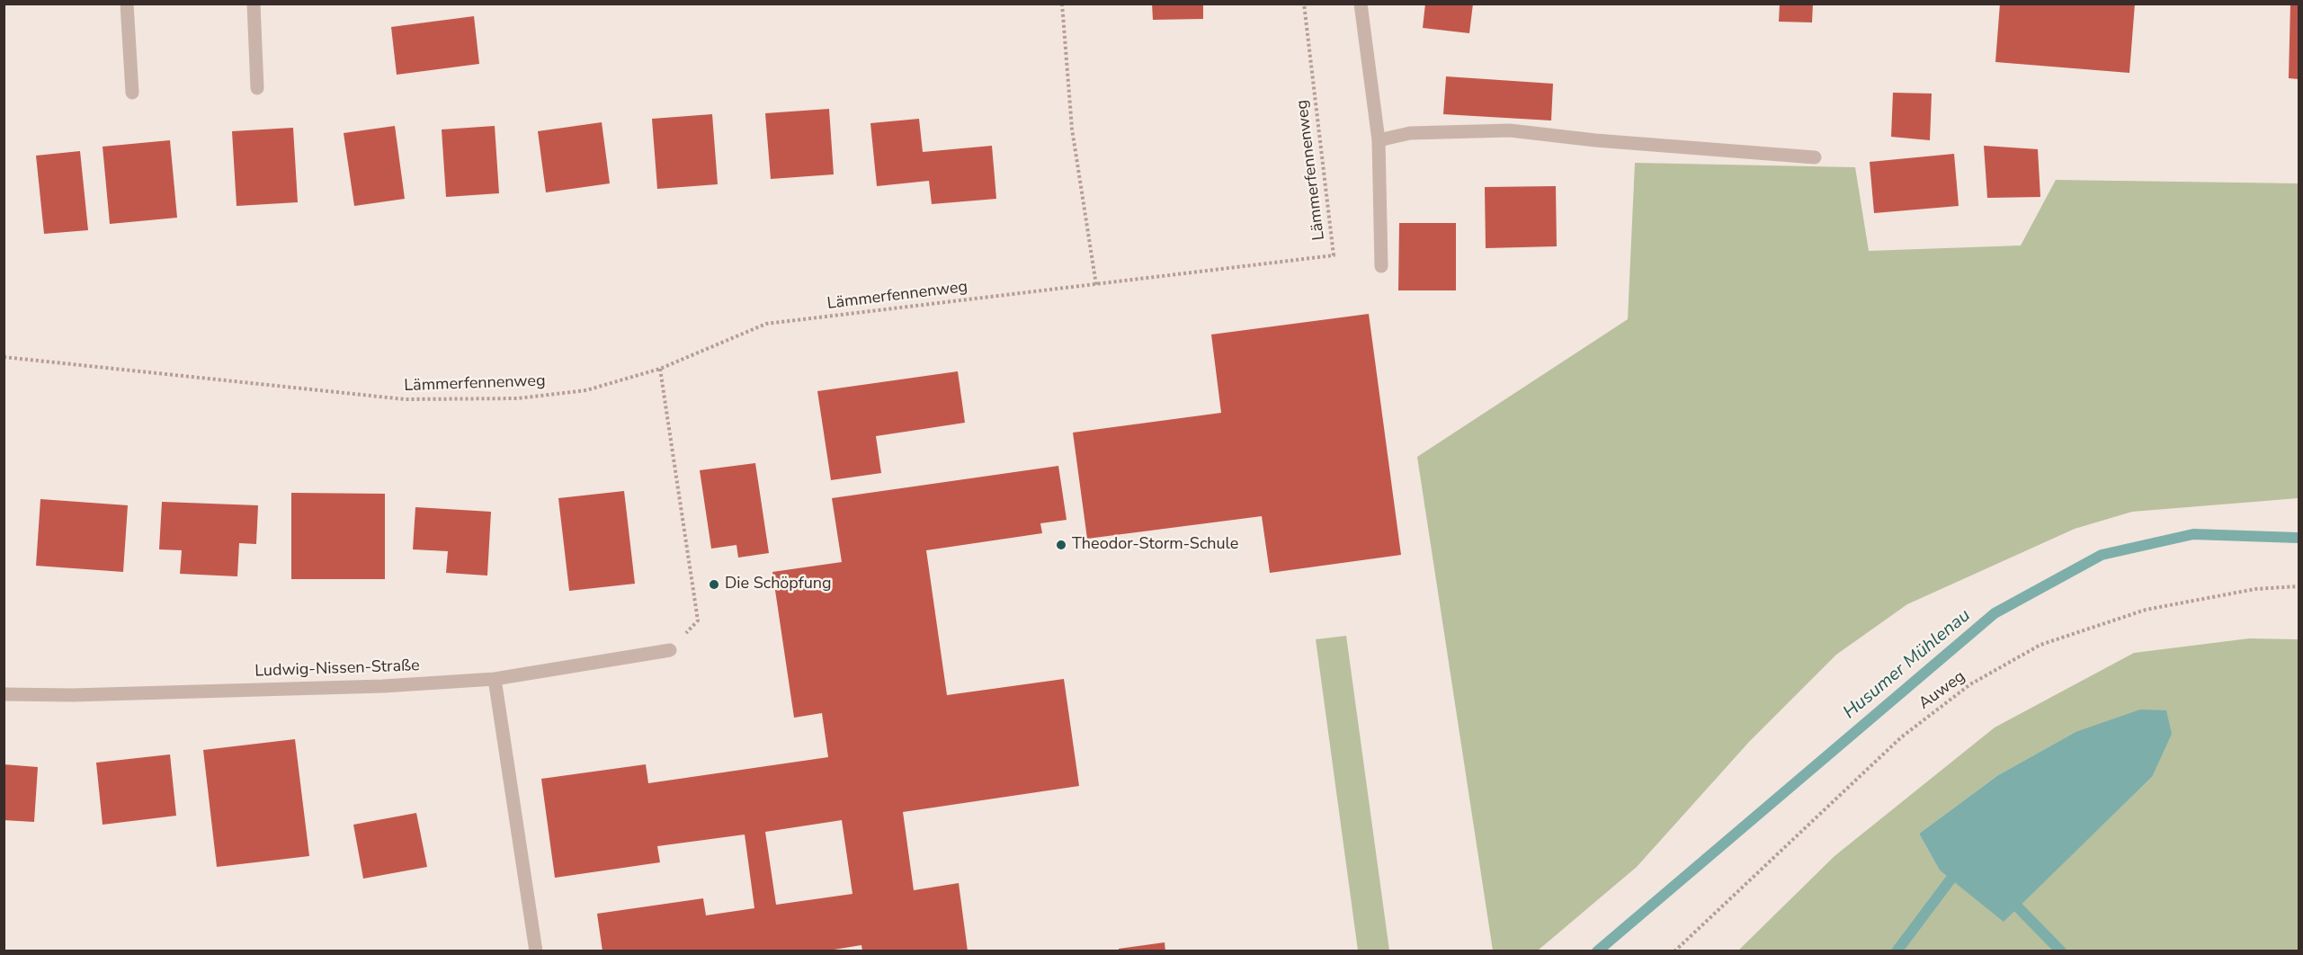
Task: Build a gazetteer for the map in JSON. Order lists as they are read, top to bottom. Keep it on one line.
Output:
{"streets":{"street":["Ludwig-Nissen-Straße"],"path":["Lämmerfennenweg","Auweg"]},"water":["Husumer Mühlenau"],"places":["Theodor-Storm-Schule","Die Schöpfung"]}
